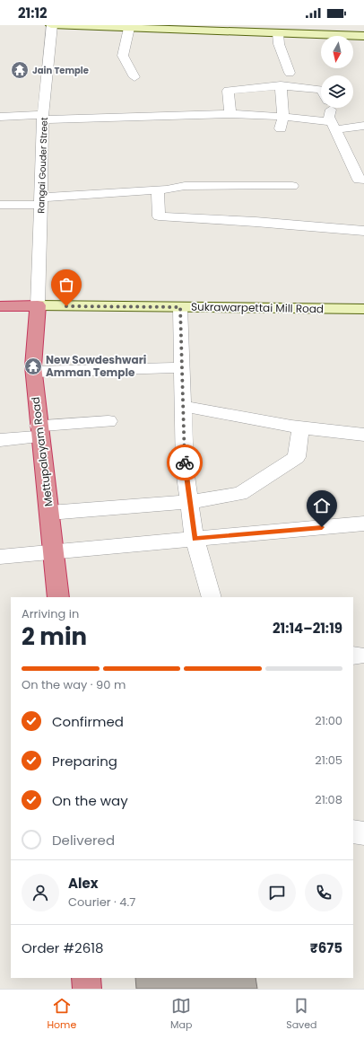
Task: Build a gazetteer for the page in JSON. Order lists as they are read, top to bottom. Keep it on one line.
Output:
{"streets":{"highway":["Sukrawarpettai Mill Road","Mettupalayam Road"],"street":["Rangai Gouder Street"]},"crossings":[["Rangai Gouder Street","Sukrawarpettai Mill Road"],["Rangai Gouder Street","Mettupalayam Road"],["Sukrawarpettai Mill Road","Mettupalayam Road"]],"places":{"temple":["Jain Temple","New Sowdeshwari Amman Temple"]},"north":"bottom","page":{"status":"21:12","heading":["2 min","Arriving in","21:14–21:19"],"panel":["Alex","Courier · 4.7","Order #2618","₹675"],"bar":"On the way · 90 m","list":[["Confirmed","21:00"],["Preparing","21:05"],["On the way","21:08"],"Delivered"],"tabs":["Home","Map","Saved"]}}
